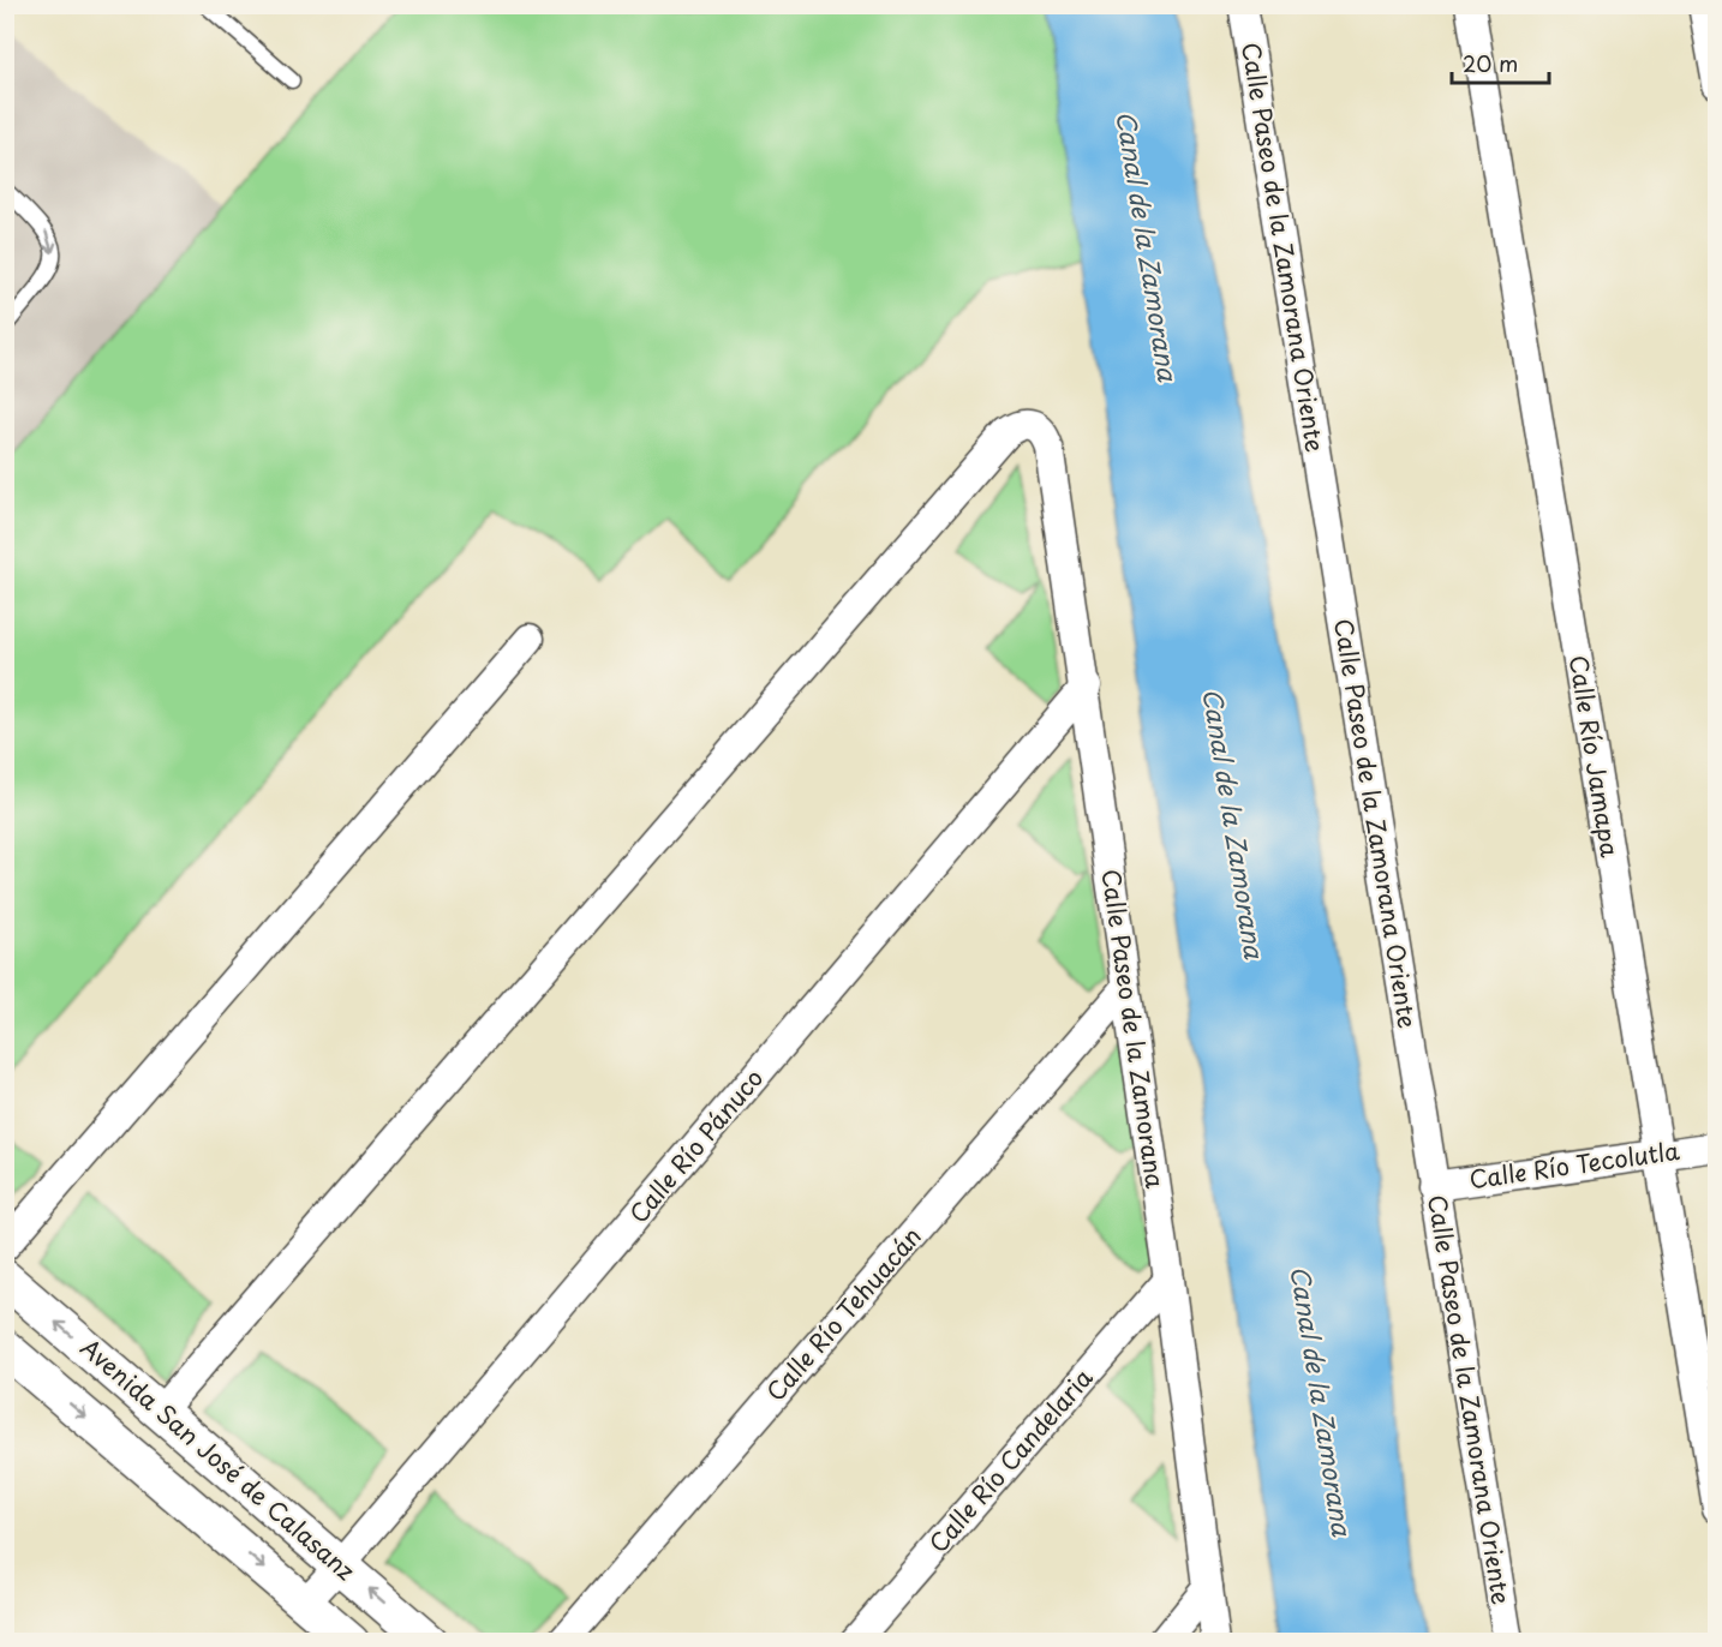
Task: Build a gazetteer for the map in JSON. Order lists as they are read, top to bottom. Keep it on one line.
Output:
{"streets":{"street":["Calle Paseo de la Zamorana Oriente","Calle Río Jamapa","Calle Paseo de la Zamorana","Calle Río Pánuco","Calle Río Tecolutla","Calle Río Tehuacán","Avenida San José de Calasanz","Calle Río Candelaria"]},"crossings":[["Calle Paseo de la Zamorana Oriente","Calle Río Tecolutla"],["Calle Río Jamapa","Calle Río Tecolutla"],["Calle Paseo de la Zamorana","Calle Río Pánuco"],["Calle Paseo de la Zamorana","Calle Río Tehuacán"],["Calle Paseo de la Zamorana","Avenida San José de Calasanz"],["Calle Paseo de la Zamorana","Calle Río Candelaria"],["Calle Río Pánuco","Avenida San José de Calasanz"]],"water":["Canal de la Zamorana"],"scale_bar":"20 m"}
